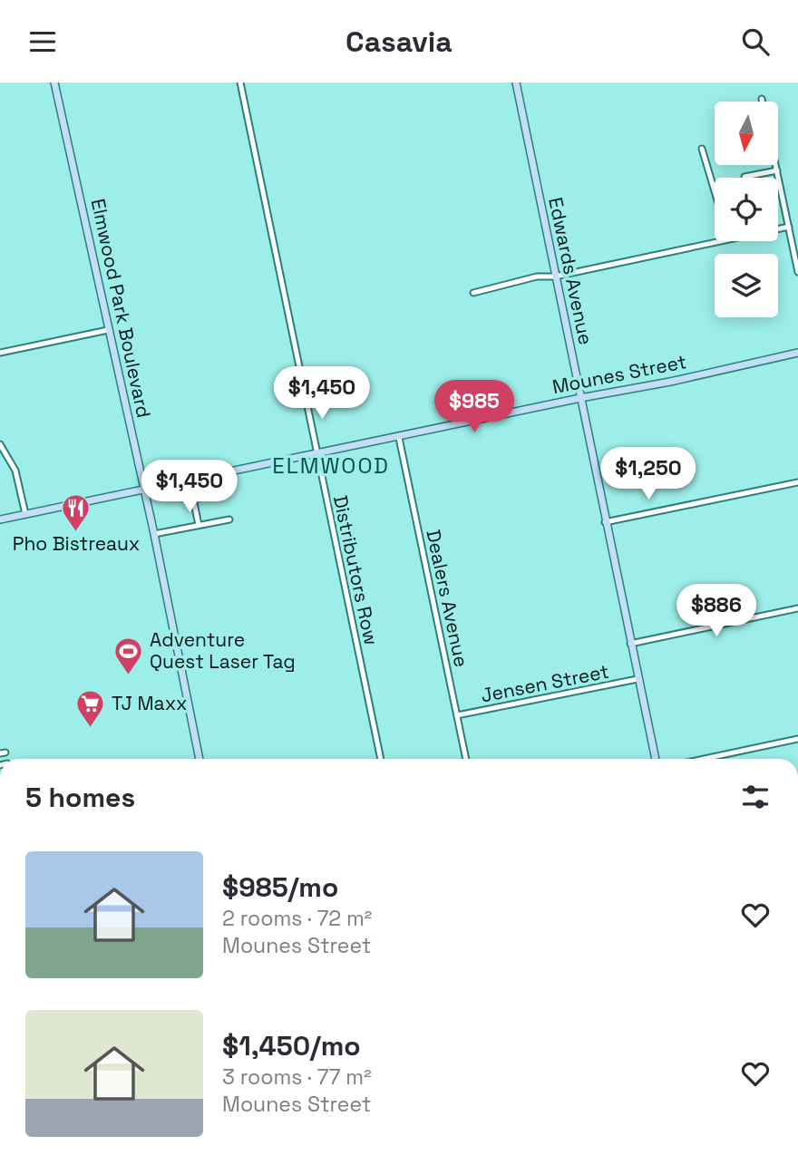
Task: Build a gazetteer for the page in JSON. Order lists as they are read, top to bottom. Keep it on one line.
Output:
{"streets":{"street":["Edwards Avenue","Elmwood Park Boulevard","Mounes Street","Distributors Row","Dealers Avenue","Jensen Street"]},"crossings":[["Edwards Avenue","Mounes Street"],["Edwards Avenue","Jensen Street"],["Elmwood Park Boulevard","Mounes Street"],["Mounes Street","Distributors Row"],["Mounes Street","Dealers Avenue"],["Dealers Avenue","Jensen Street"]],"districts":["ELMWOOD"],"places":{"restaurant":["Pho Bistreaux"],"sports":["Adventure Quest Laser Tag"],"supermarket":["TJ Maxx"]},"north":"bottom","page":{"header":"Casavia","price":["$1,450","$985","$1,250","$1,450","$886"],"heading":"5 homes","list":[{"name":"$985/mo","note":"2 rooms · 72 m² · Mounes Street"},{"name":"$1,450/mo","note":"3 rooms · 77 m² · Mounes Street"}]}}
